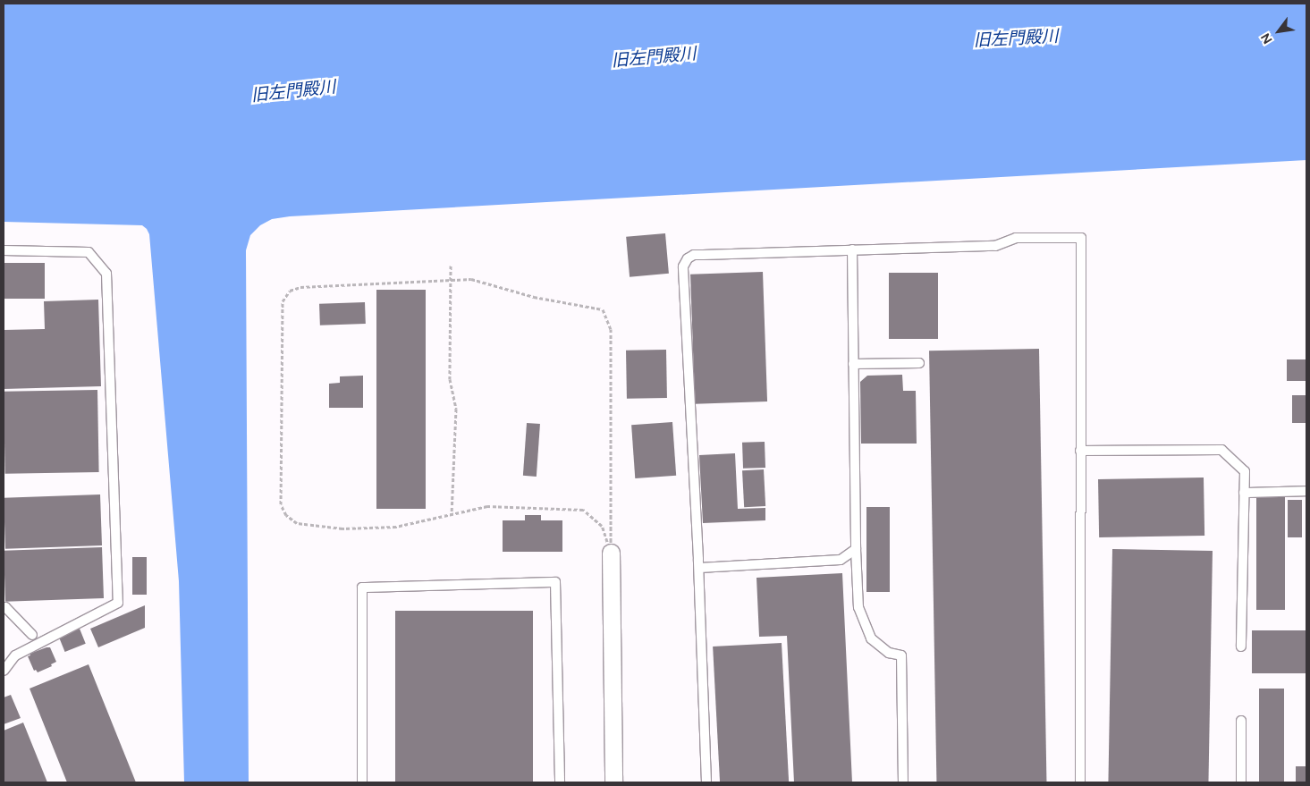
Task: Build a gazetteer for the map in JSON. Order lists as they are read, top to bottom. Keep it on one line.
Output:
{"water":["旧左門殿川"],"north":"bottom left"}
